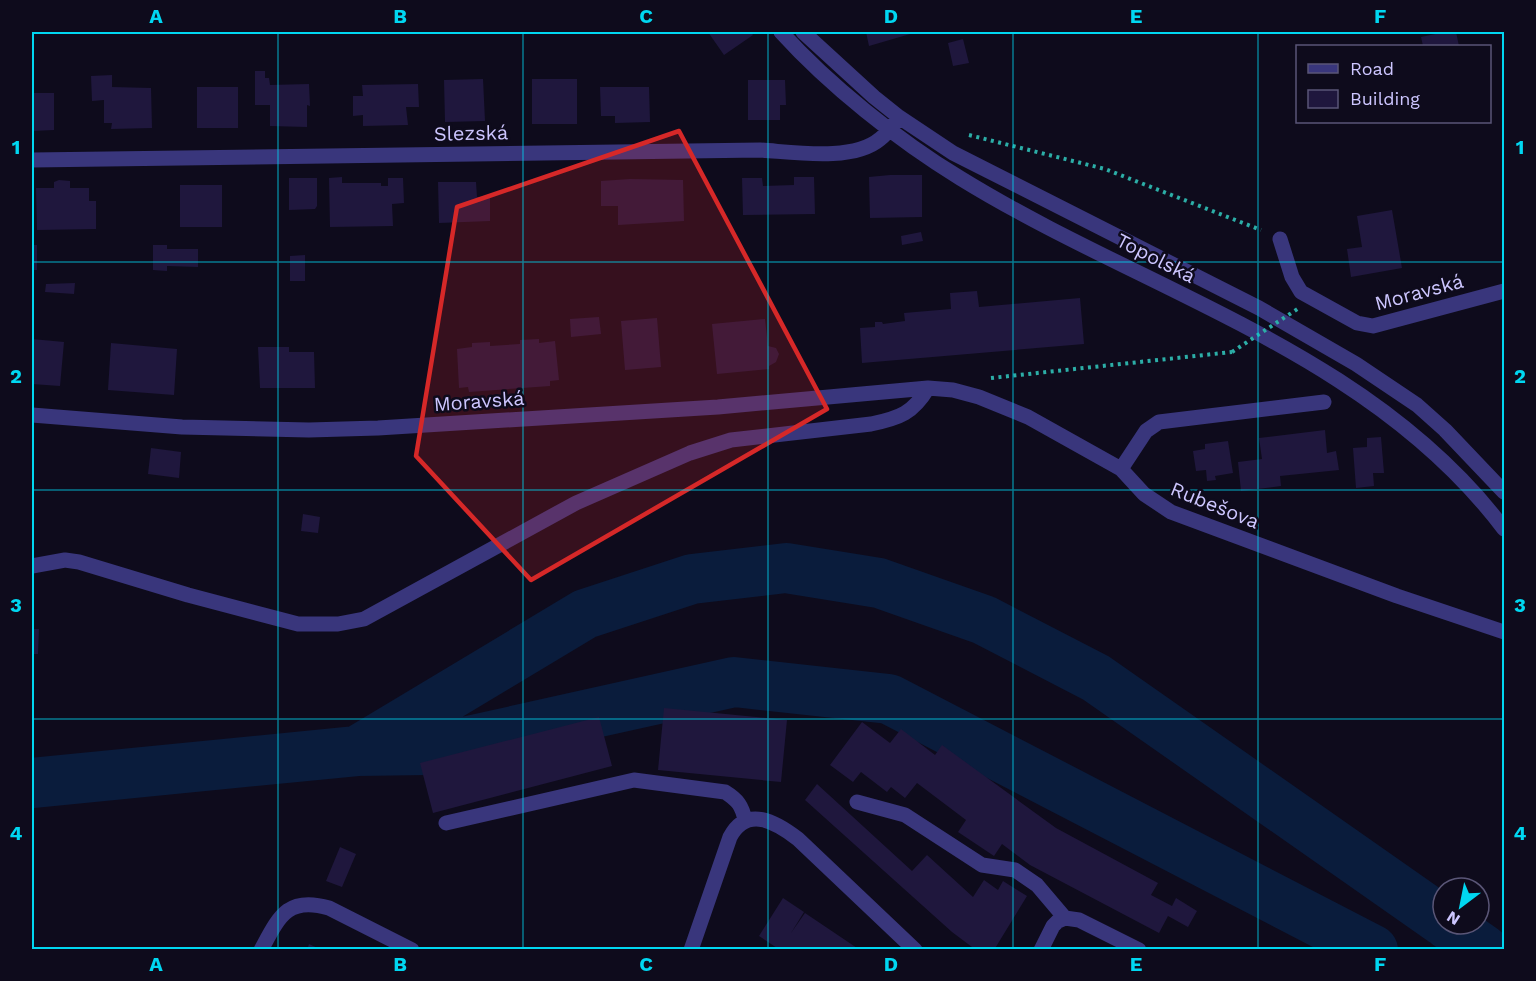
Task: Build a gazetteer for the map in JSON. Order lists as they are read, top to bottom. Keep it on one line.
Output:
{"streets":{"street":["Slezská","Topolská","Moravská","Rubešova"]},"crossings":[["Slezská","Topolská"],["Moravská","Rubešova"]],"legend":["Road","Building"],"north":"bottom left","grid":{"columns":["A","B","C","D","E","F"],"rows":["1","2","3","4"]}}
